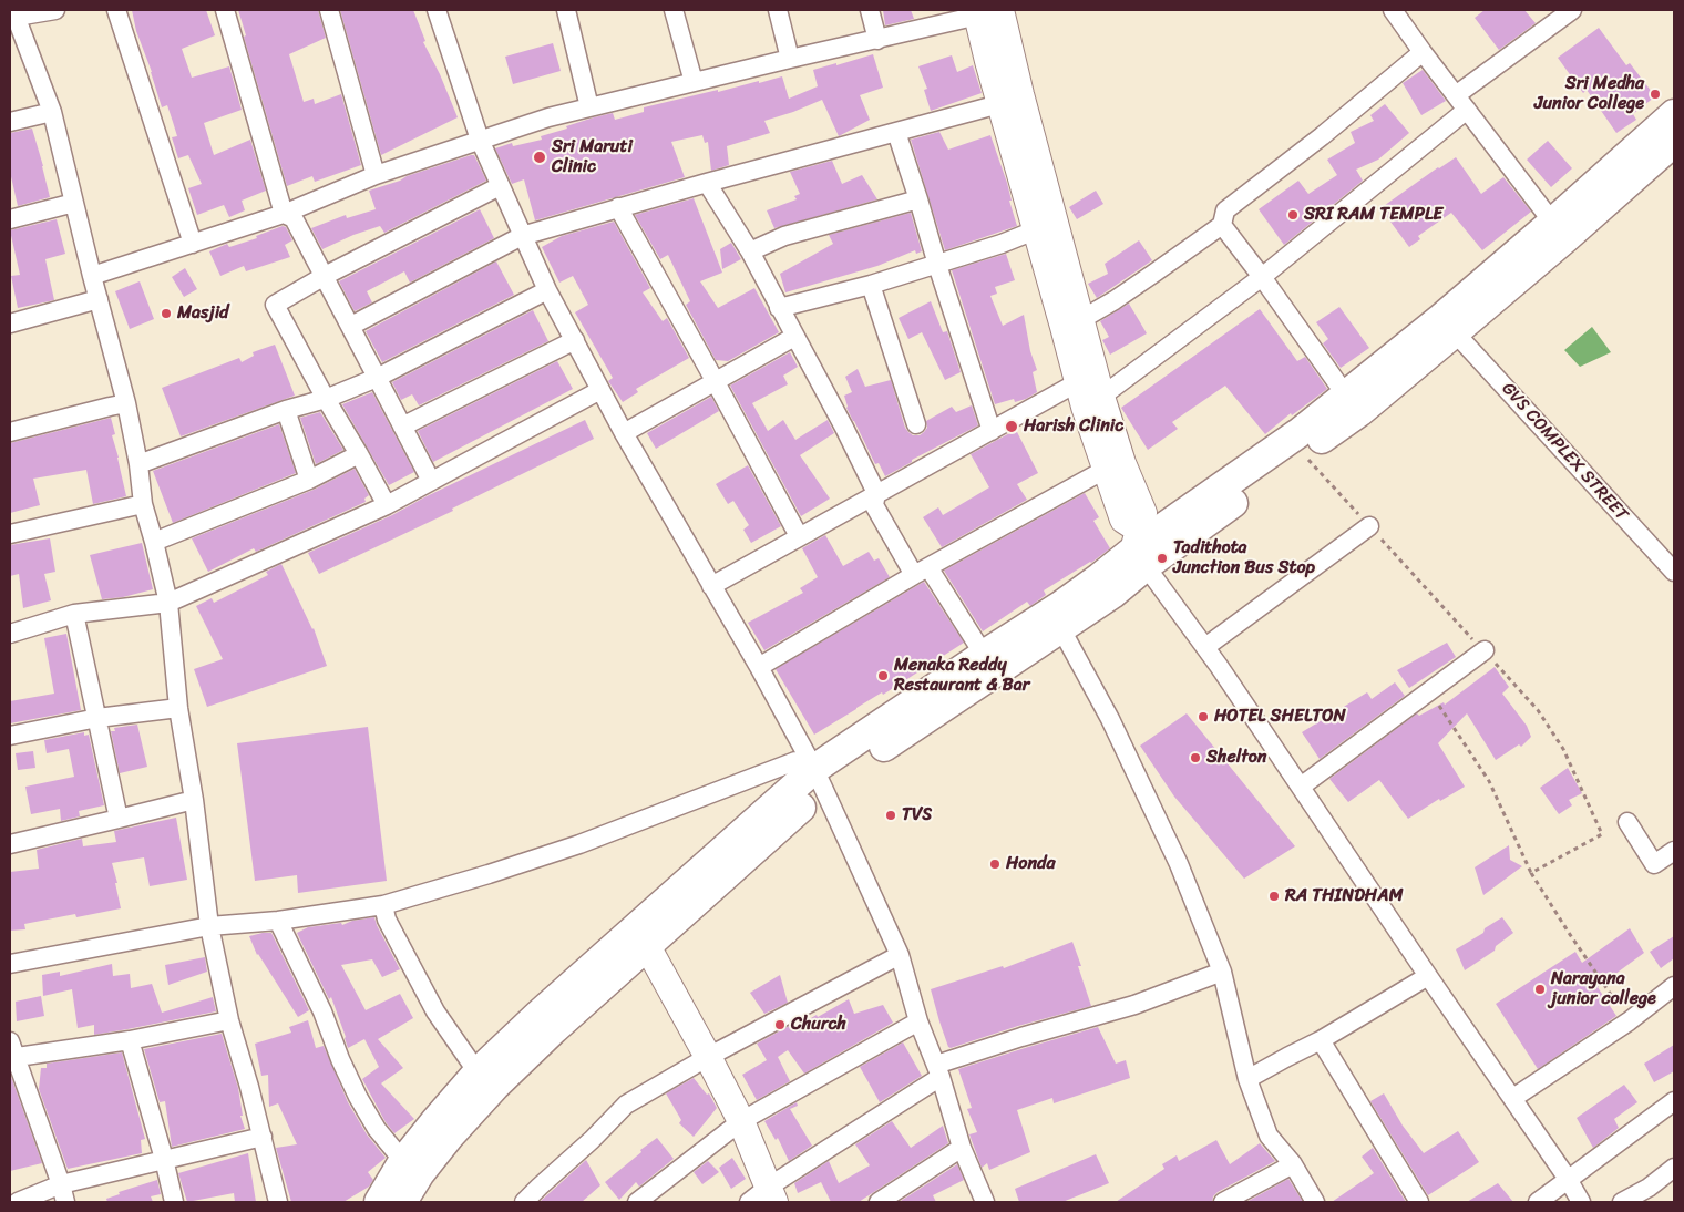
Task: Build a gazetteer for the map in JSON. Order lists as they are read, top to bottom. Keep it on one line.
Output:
{"streets":{"street":["GVS COMPLEX STREET"]},"places":["Sri Medha Junior College","Sri Maruti Clinic","SRI RAM TEMPLE","Masjid","Harish Clinic","Tadithota Junction Bus Stop","Menaka Reddy Restaurant & Bar","HOTEL SHELTON","Shelton","TVS","Honda","RA THINDHAM","Narayana junior college","Church"]}
